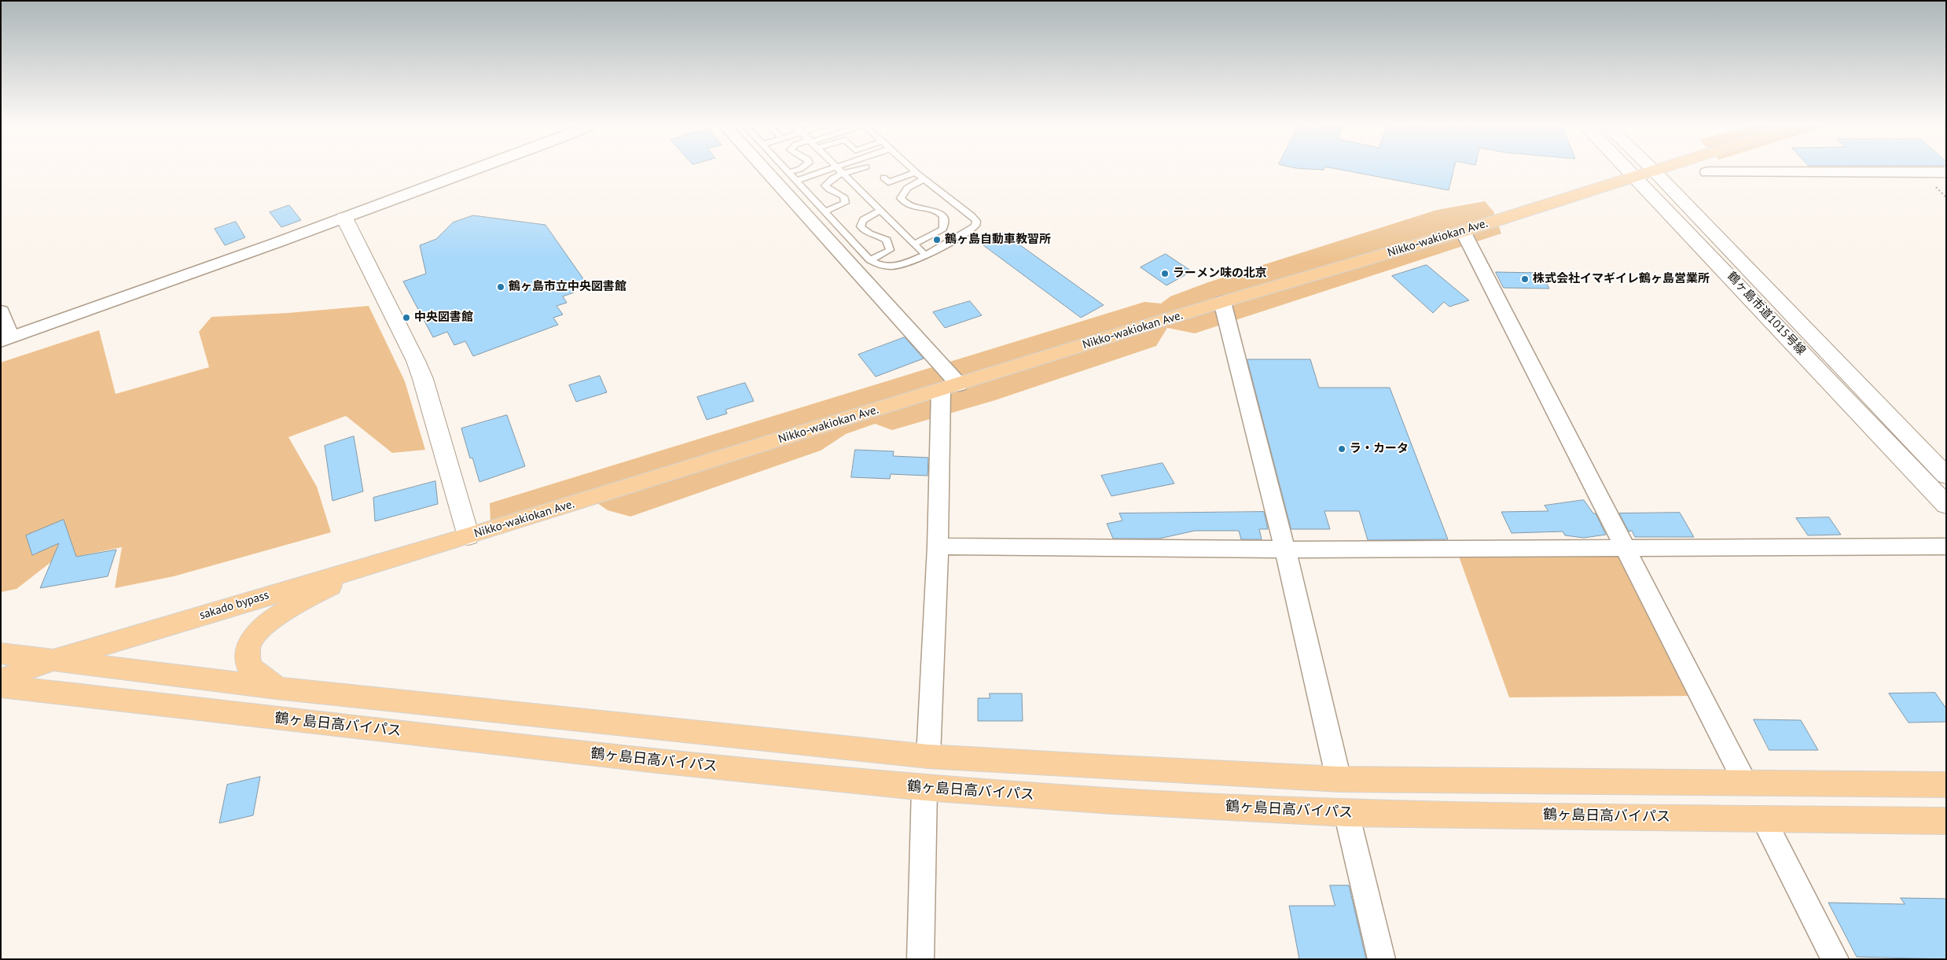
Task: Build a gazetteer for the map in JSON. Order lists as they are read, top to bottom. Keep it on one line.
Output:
{"streets":{"highway":["Nikko-wakiokan Ave.","sakado bypass","鶴ヶ島日高バイパス"],"street":["鶴ヶ島市道1015号線"]},"crossings":[["Nikko-wakiokan Ave.","鶴ヶ島市道1015号線"],["Nikko-wakiokan Ave.","sakado bypass"]],"places":["鶴ヶ島自動車教習所","ラーメン味の北京","株式会社イマギイレ鶴ヶ島営業所","鶴ヶ島市立中央図書館","中央図書館","ラ・カータ"]}
